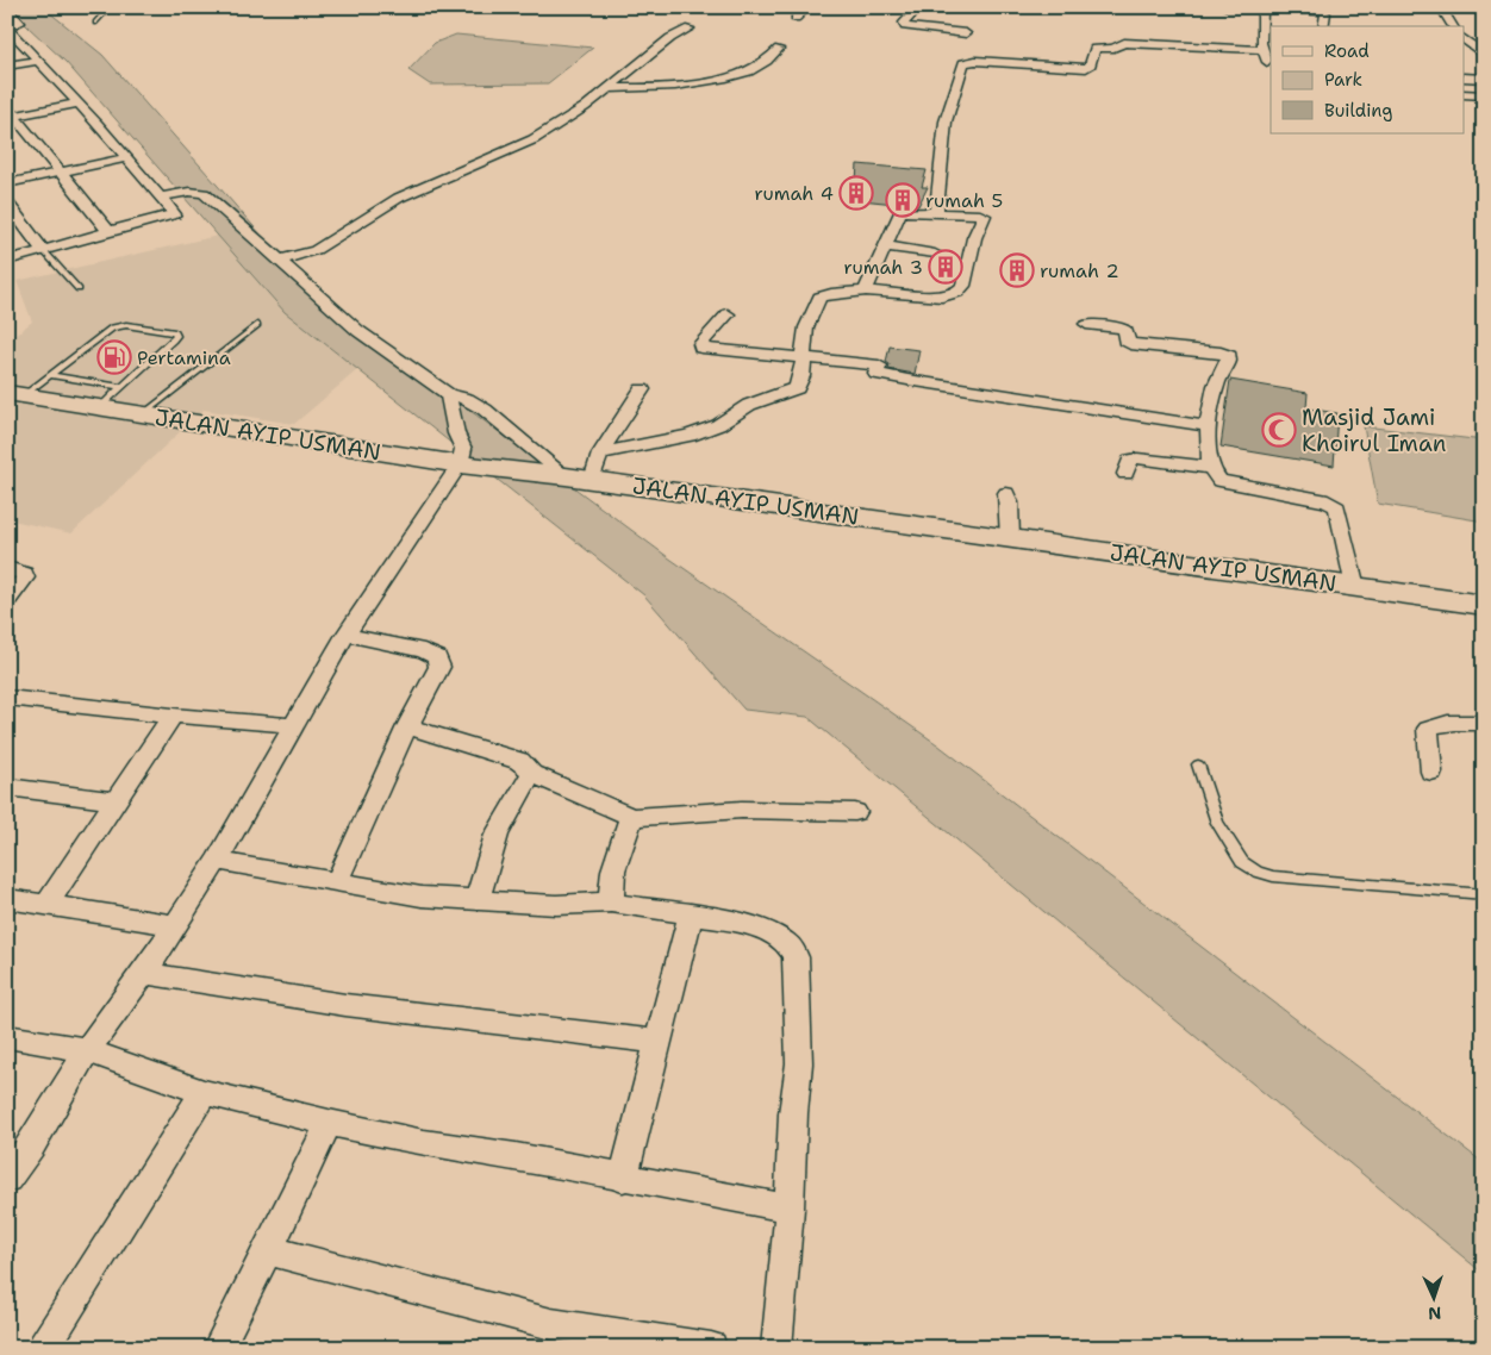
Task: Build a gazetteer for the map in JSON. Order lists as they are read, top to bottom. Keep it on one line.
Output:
{"streets":{"main road":["JALAN AYIP USMAN"]},"places":{"building":["rumah 4","rumah 5","rumah 3","rumah 2"],"fuel station":["Pertamina"],"mosque":["Masjid Jami Khoirul Iman"]},"legend":["Road","Park","Building"],"north":"bottom"}
